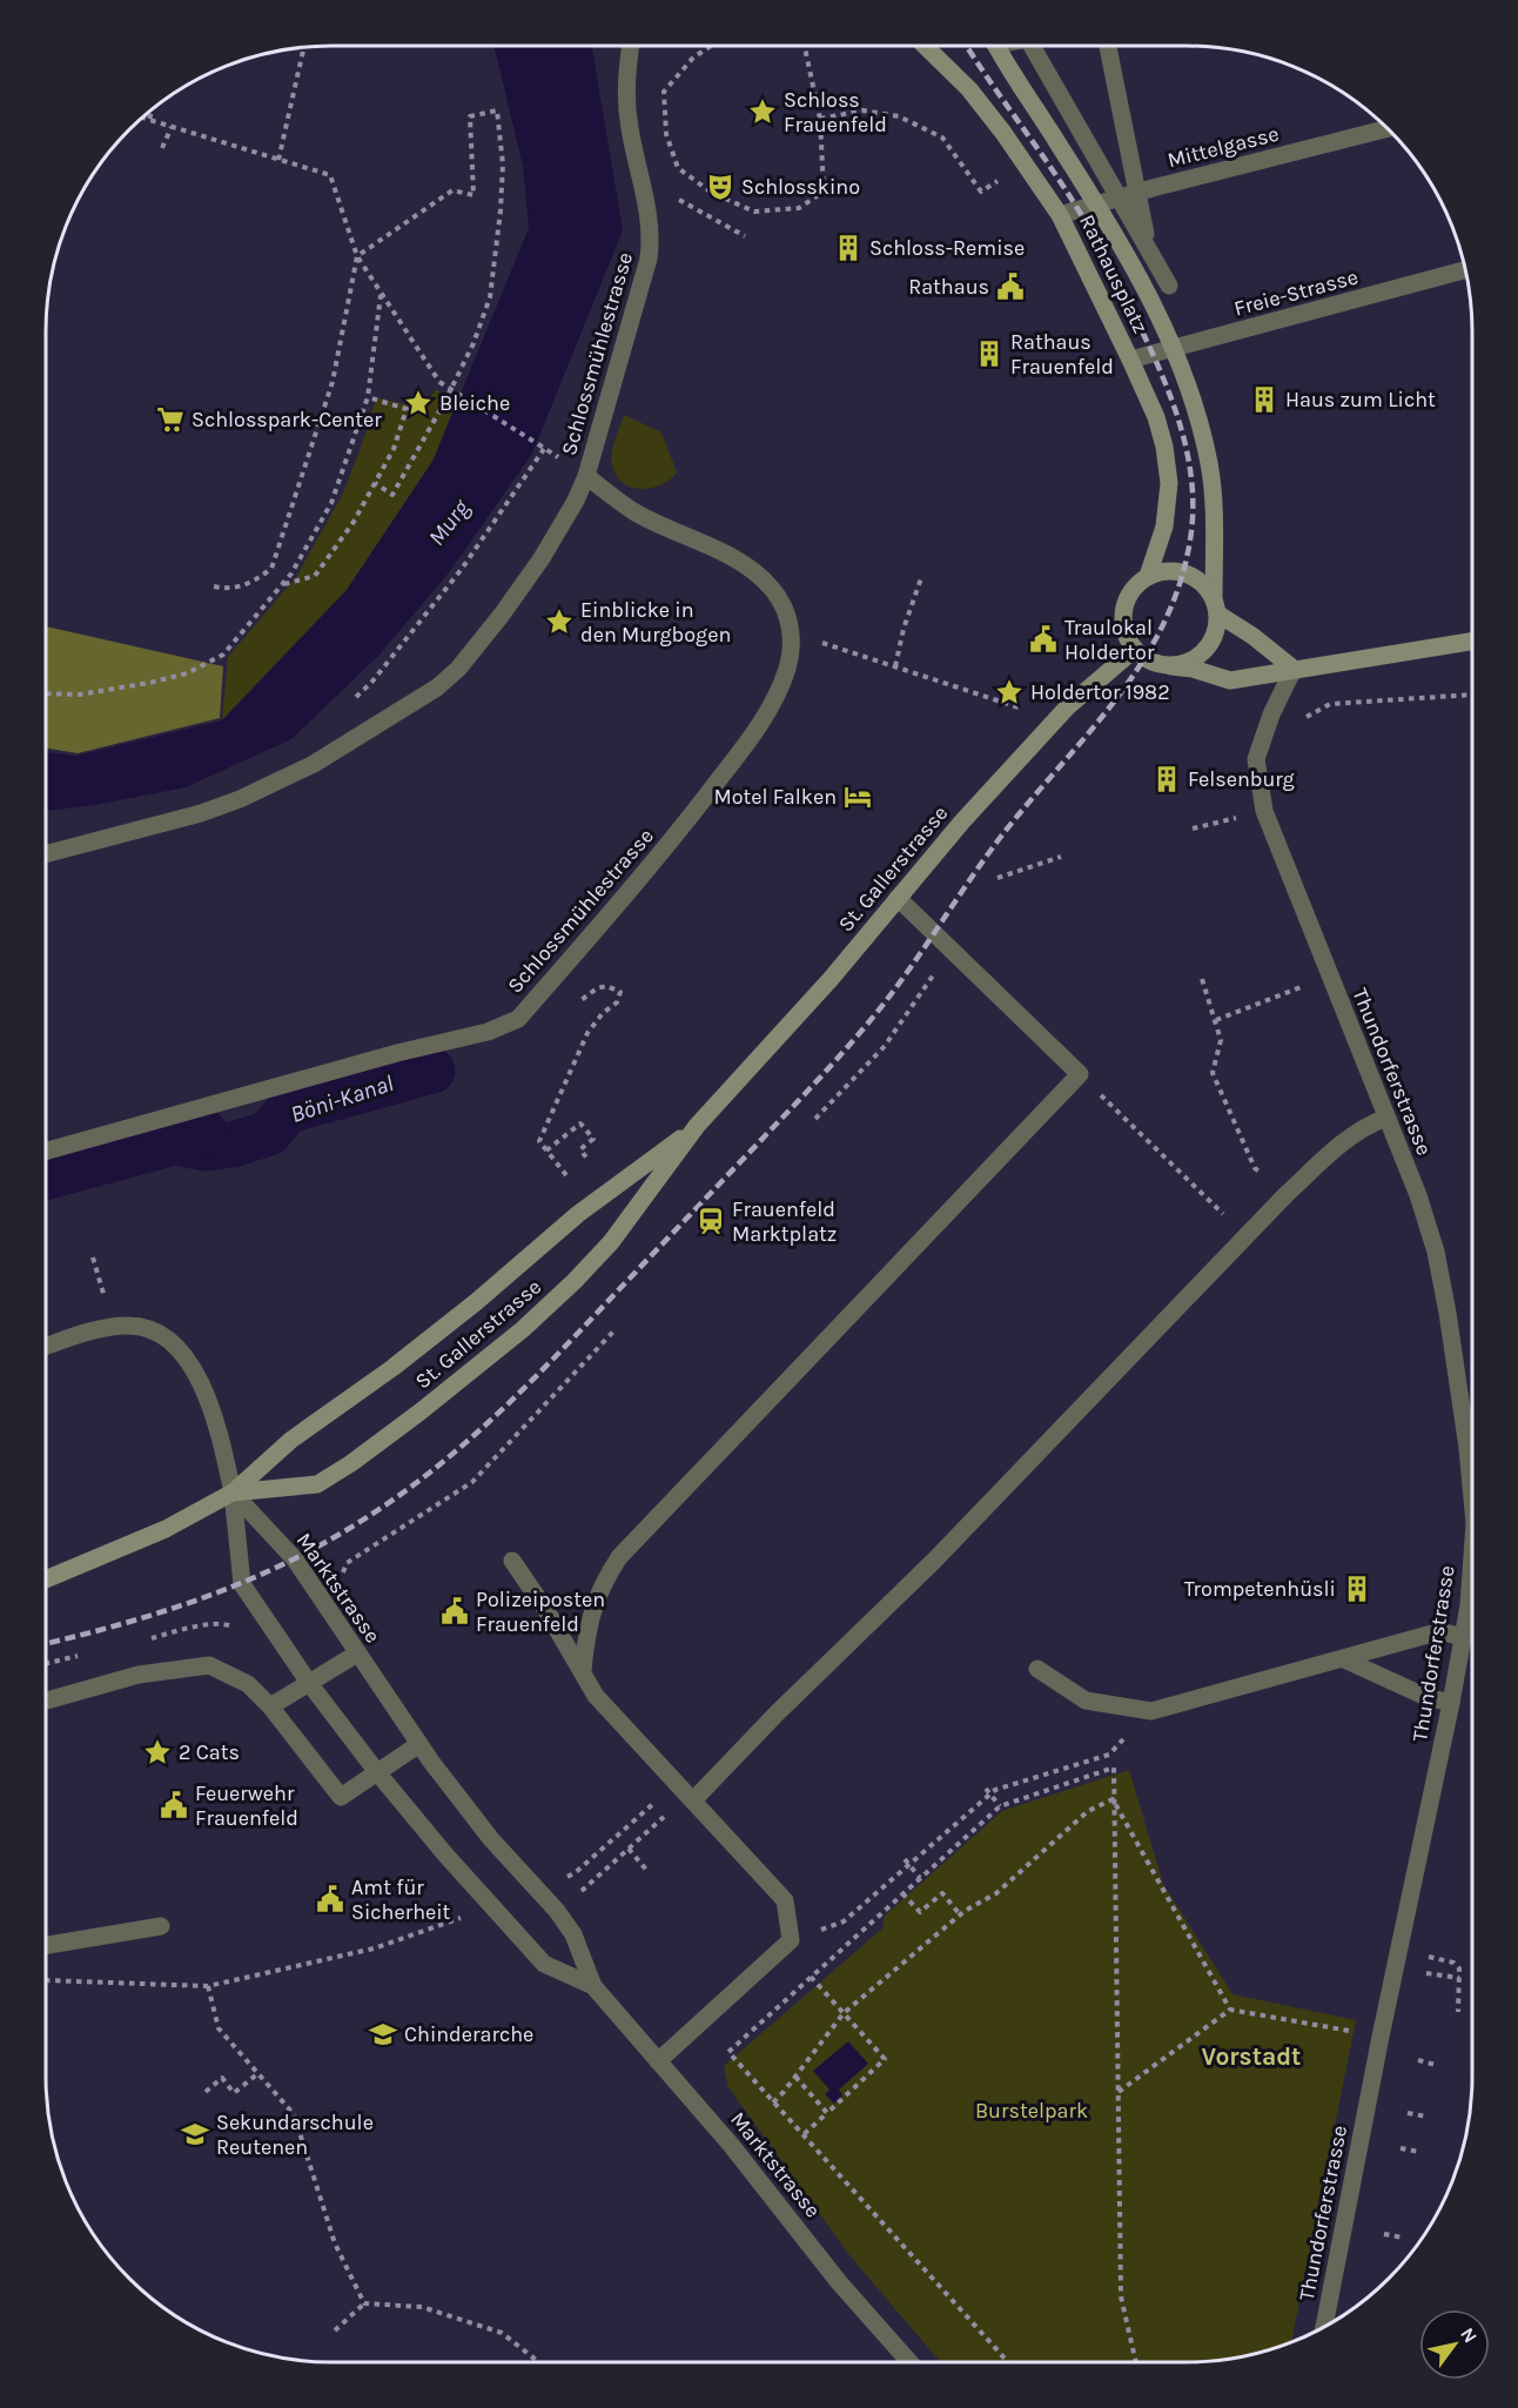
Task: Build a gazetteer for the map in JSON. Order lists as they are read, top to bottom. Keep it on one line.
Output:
{"streets":{"main road":["Rathausplatz","St. Gallerstrasse"],"street":["Mittelgasse","Freie-Strasse","Schlossmühlestrasse","Thundorferstrasse","Marktstrasse"]},"crossings":[["Mittelgasse","Rathausplatz"],["Rathausplatz","Freie-Strasse"],["Rathausplatz","St. Gallerstrasse"],["St. Gallerstrasse","Marktstrasse"]],"districts":["Vorstadt"],"water":["Murg","Böni-Kanal"],"parks":["Burstelpark"],"places":{"place":["Schloss Frauenfeld","Bleiche","Einblicke in den Murgbogen","Holdertor 1982","2 Cats"],"theatre":["Schlosskino"],"building":["Schloss-Remise","Rathaus Frauenfeld","Haus zum Licht","Felsenburg","Trompetenhüsli"],"public building":["Rathaus","Traulokal Holdertor","Polizeiposten Frauenfeld","Feuerwehr Frauenfeld","Amt für Sicherheit"],"supermarket":["Schlosspark-Center"],"hotel":["Motel Falken"],"station":["Frauenfeld Marktplatz"],"school or university":["Chinderarche","Sekundarschule Reutenen"]},"north":"top right"}
